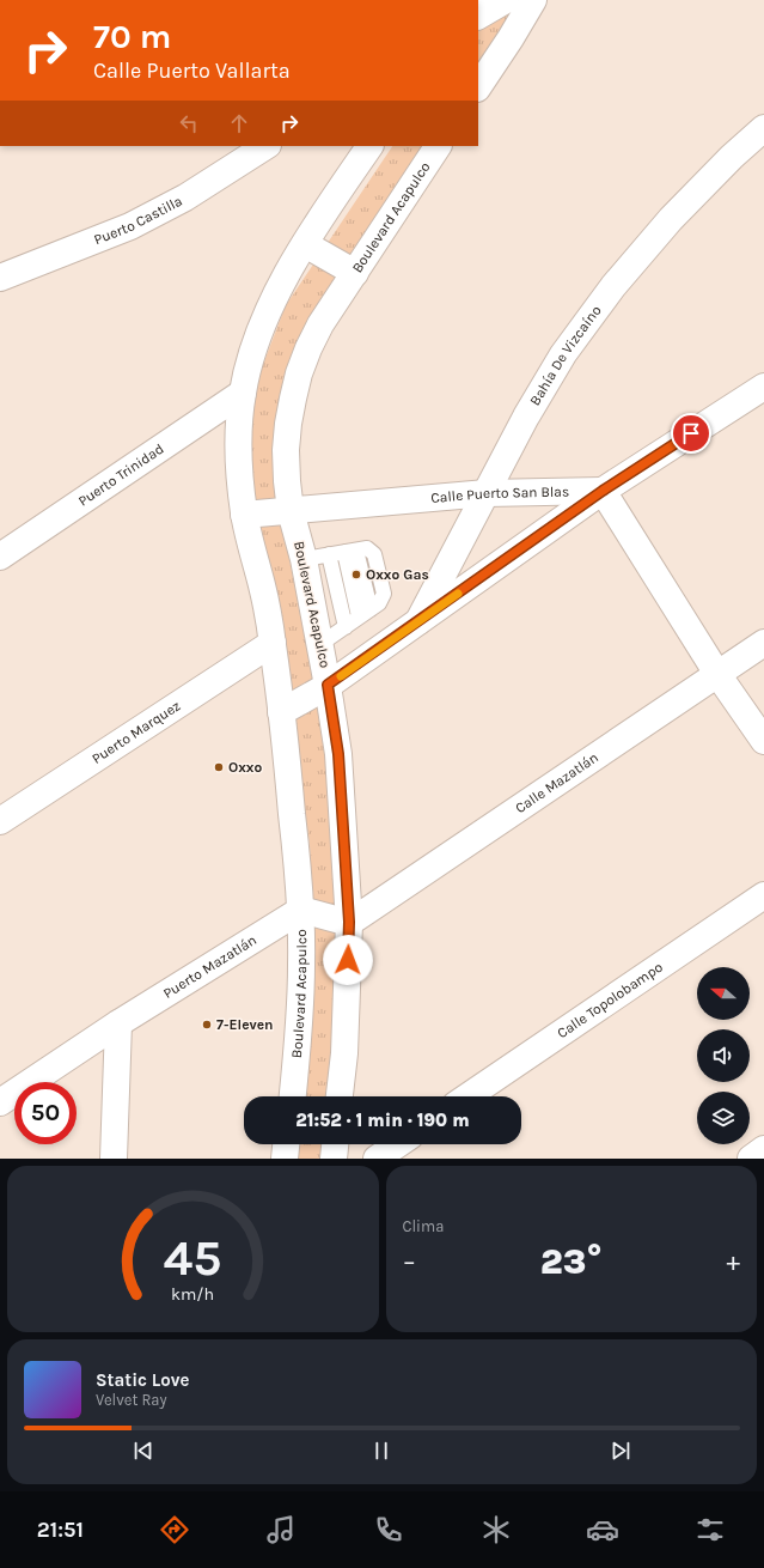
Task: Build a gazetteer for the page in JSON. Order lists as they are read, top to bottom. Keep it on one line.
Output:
{"streets":{"street":["Boulevard Acapulco","Puerto Castilla","Bahía De Vizcaíno","Puerto Trinidad","Calle Puerto San Blas","Puerto Marquez","Calle Mazatlán","Puerto Mazatlán","Calle Topolobampo"]},"crossings":[["Boulevard Acapulco","Puerto Trinidad"],["Boulevard Acapulco","Calle Puerto San Blas"],["Boulevard Acapulco","Puerto Marquez"],["Boulevard Acapulco","Calle Mazatlán"],["Boulevard Acapulco","Puerto Mazatlán"],["Bahía De Vizcaíno","Calle Puerto San Blas"]],"places":["Oxxo Gas","Oxxo","7-Eleven"],"north":"left","page":{"turn":["70 m","Calle Puerto Vallarta"],"limit":"50","trip":"21:52 · 1 min · 190 m","tile":"Clima","heat":["−","23°","+"],"song":["Static Love","Velvet Ray"],"tabs":"21:51","gauge":["45","km/h"]}}
